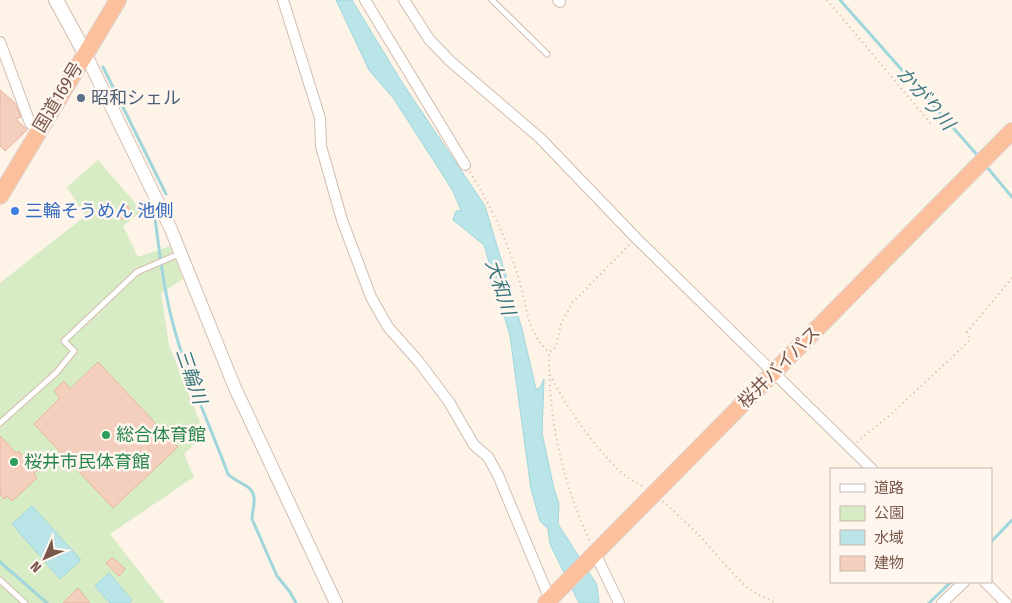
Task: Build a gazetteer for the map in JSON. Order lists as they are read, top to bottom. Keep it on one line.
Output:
{"streets":{"highway":["国道169号","桜井バイパス"]},"water":["かがり川","大和川","三輪川"],"places":["昭和シェル","三輪そうめん 池側","総合体育館","桜井市民体育館"],"legend":["道路","公園","水域","建物"],"north":"bottom left"}
